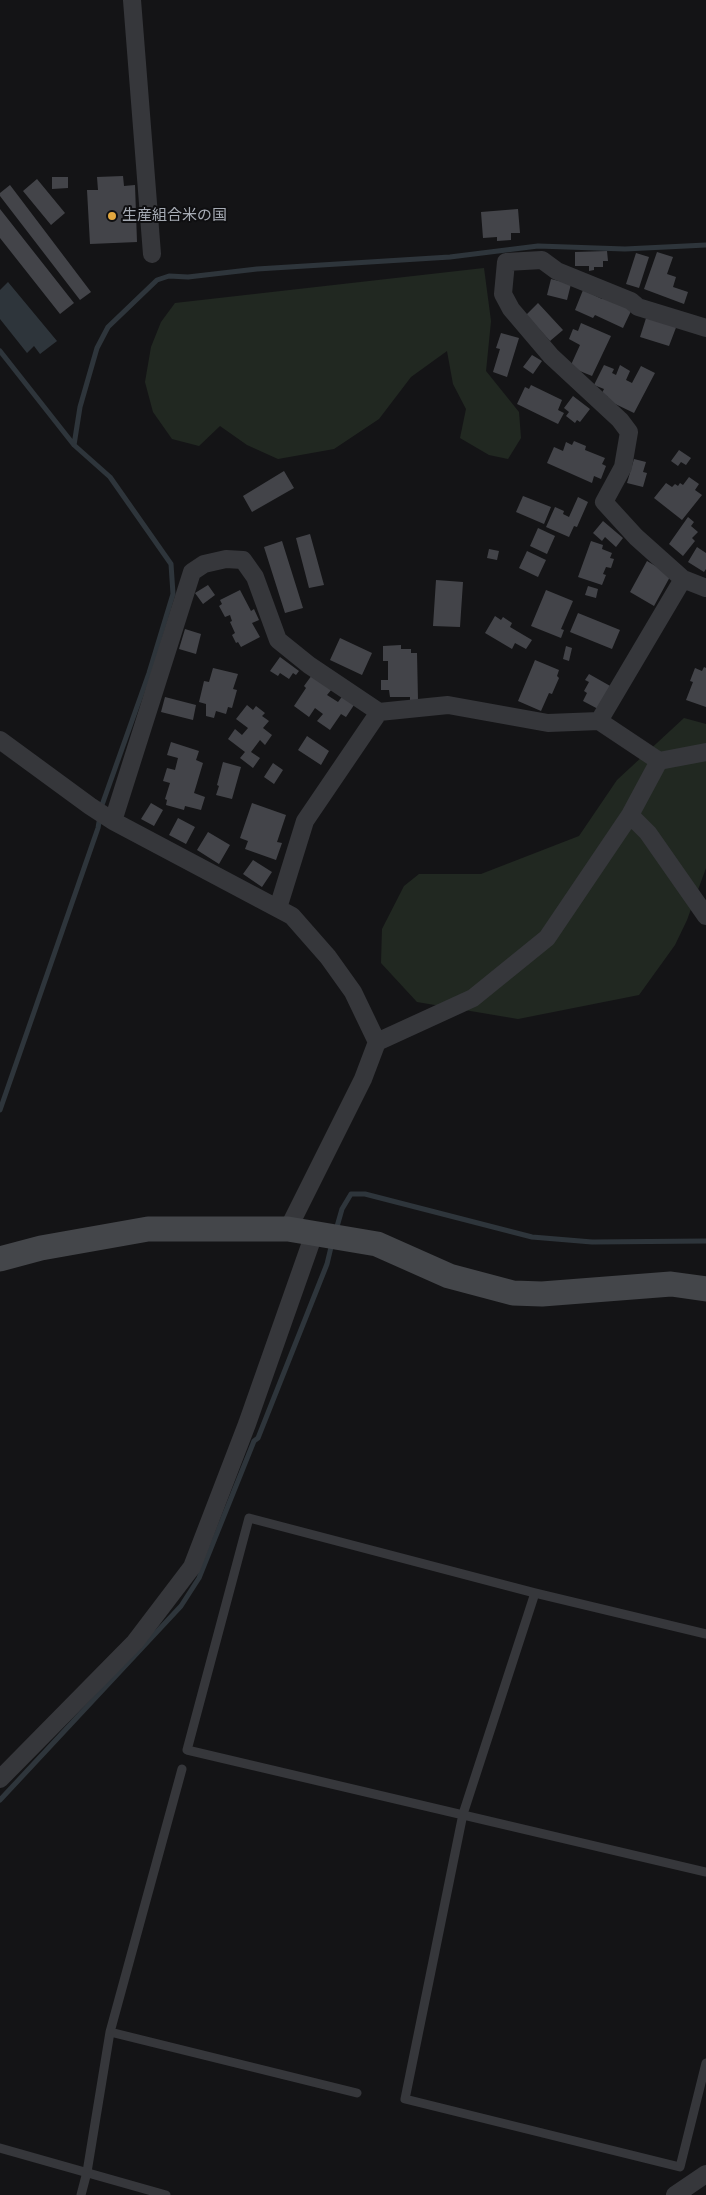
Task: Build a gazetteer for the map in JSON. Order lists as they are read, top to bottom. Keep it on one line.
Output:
{"places":["生産組合米の国"]}
